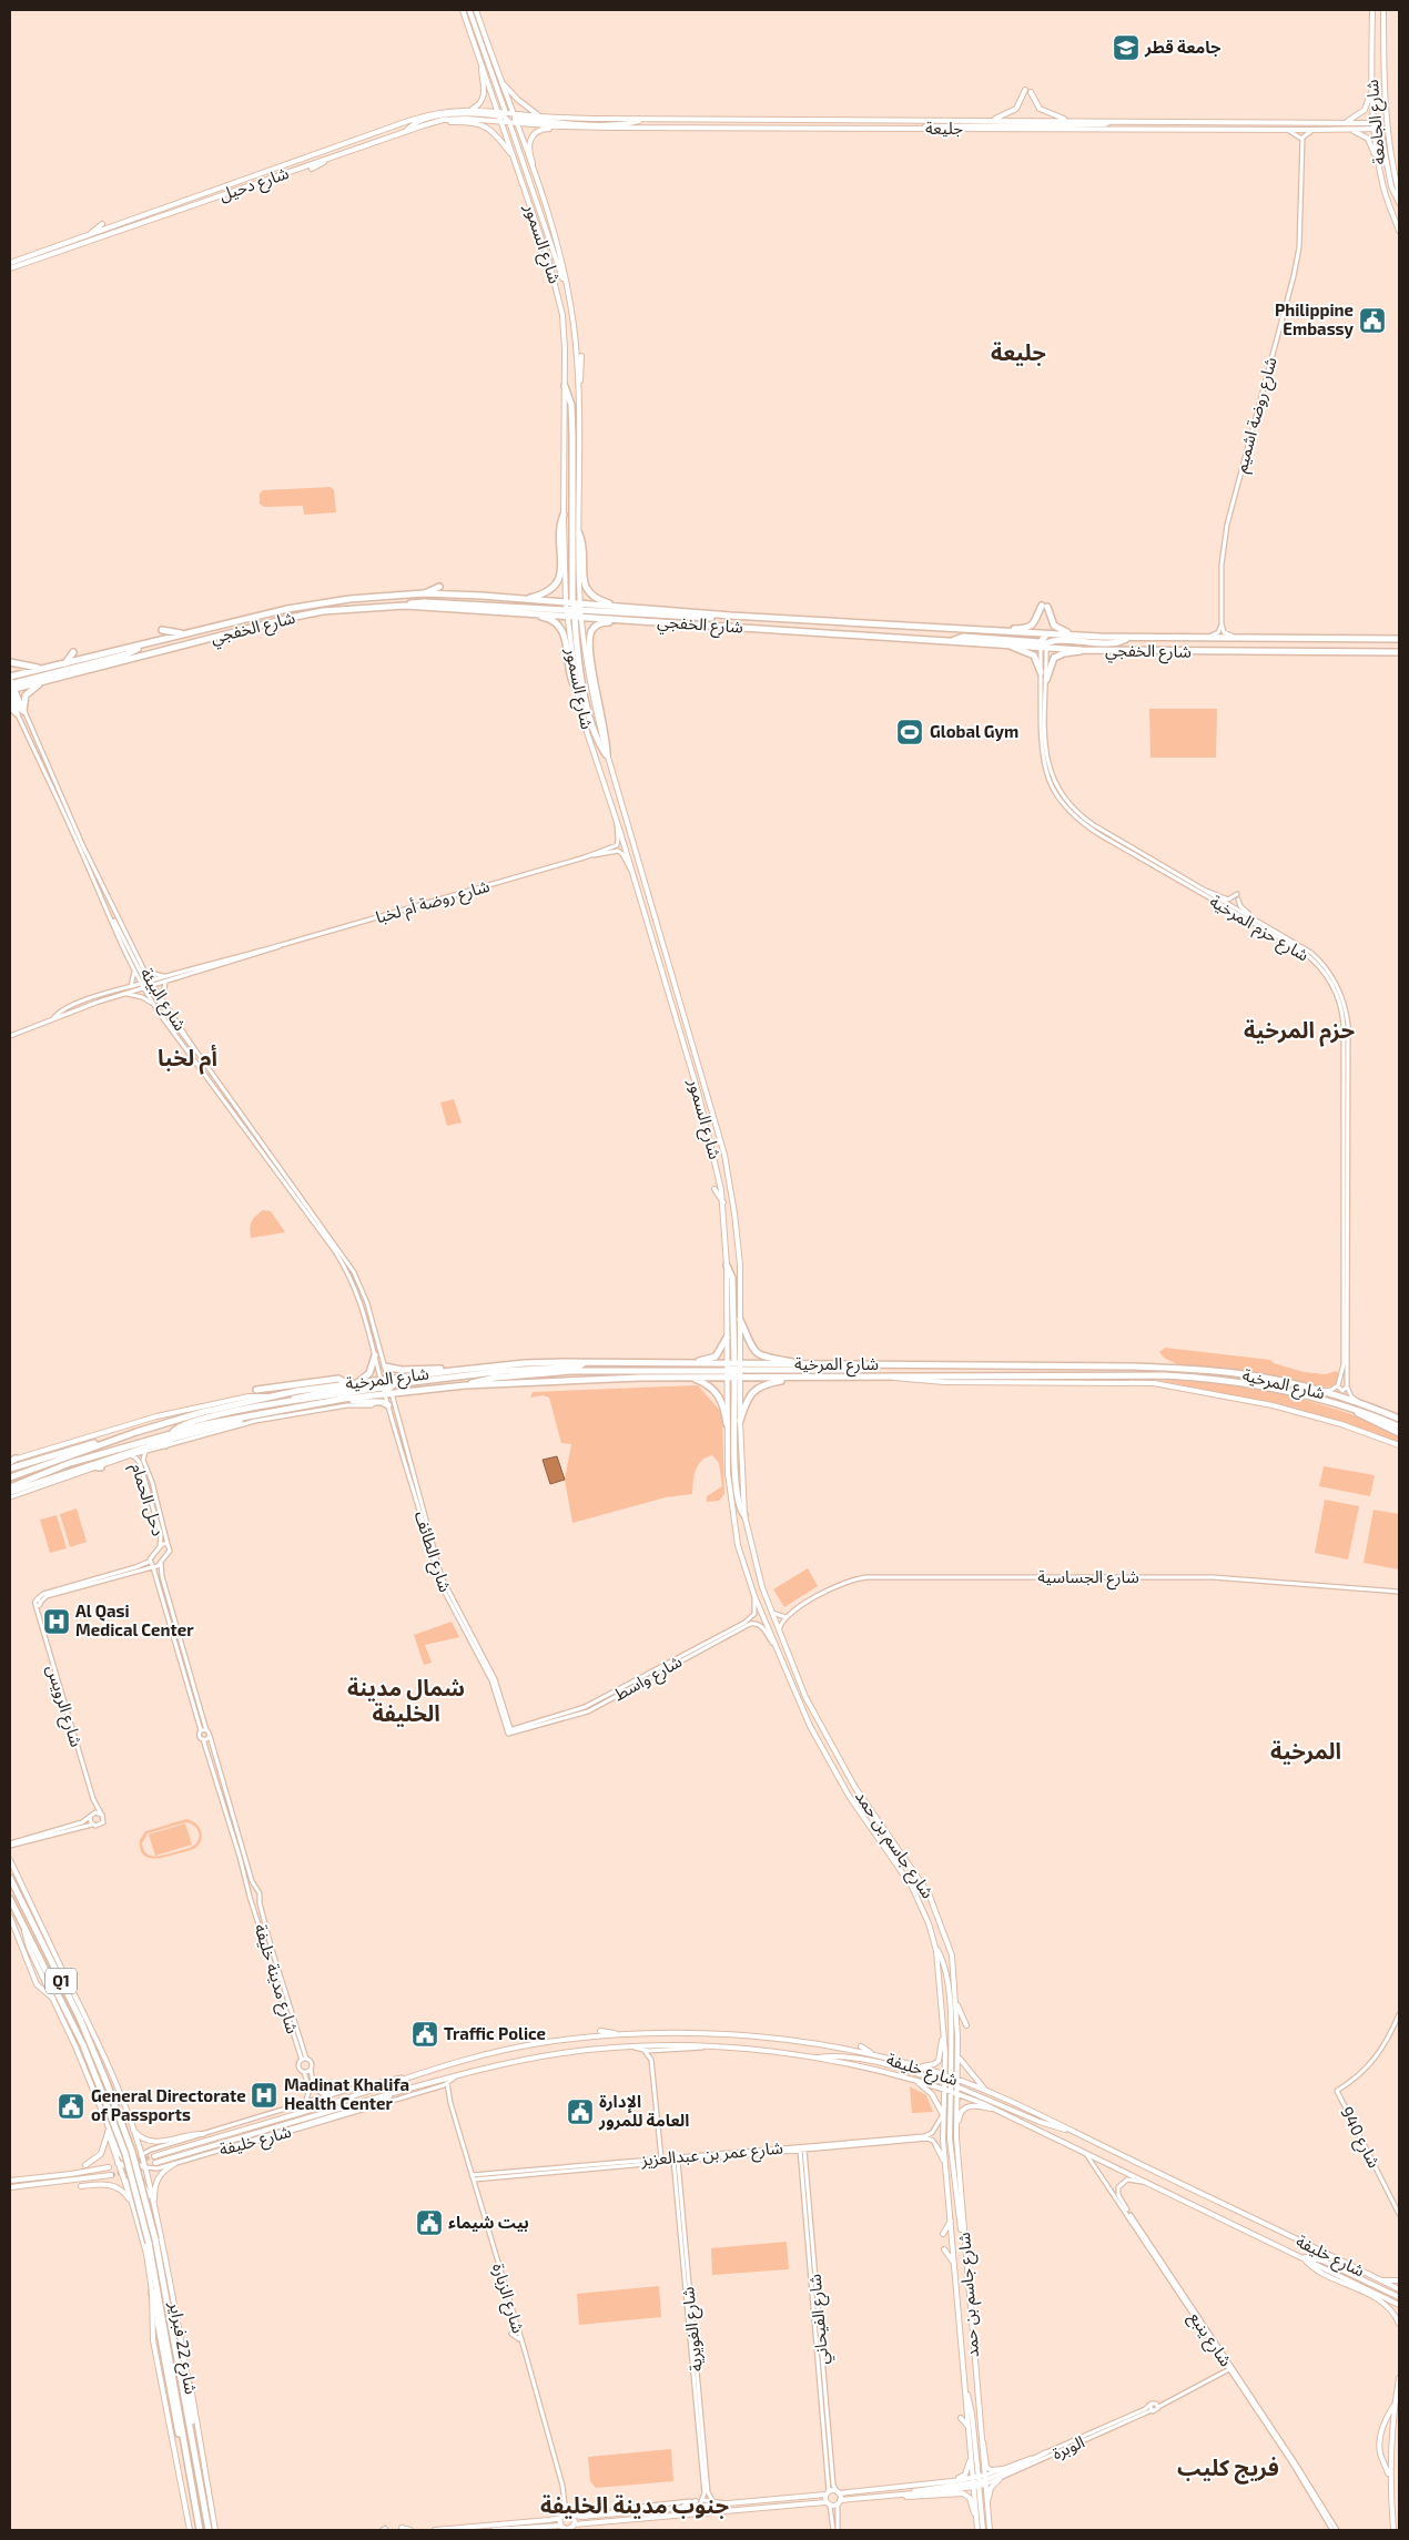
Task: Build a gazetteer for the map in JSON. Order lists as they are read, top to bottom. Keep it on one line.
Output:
{"streets":{"highway":["شارع الخفجي","شارع المرخية","Q1","شارع 22 فبراير"],"main road":["شارع الجامعة","جليعة","شارع دحيل","شارع السمور","شارع جاسم بن حمد","شارع خليفة"],"street":["شارع روضة اشميم","شارع روضة أم لخبا","شارع حزم المرخية","شارع البيئة","دحل الحمام","شارع الطائف","شارع الجساسية","شارع واسط","شارع الرويس","شارع مدينة خليفة","شارع 940","شارع عمر بن عبدالعزيز","شارع الزبارة","شارع الفيحاني","شارع الغويرية","شارع ينبع","الوبرة"]},"crossings":[["شارع الجامعة","جليعة"],["جليعة","شارع دحيل"],["جليعة","شارع السمور"],["شارع دحيل","شارع السمور"],["شارع السمور","شارع الخفجي"],["شارع السمور","شارع روضة أم لخبا"],["شارع السمور","شارع المرخية"],["شارع السمور","شارع جاسم بن حمد"],["شارع الخفجي","شارع حزم المرخية"],["شارع روضة أم لخبا","شارع البيئة"],["شارع البيئة","شارع المرخية"],["شارع البيئة","شارع الطائف"],["شارع المرخية","دحل الحمام"],["شارع المرخية","شارع الطائف"],["شارع المرخية","شارع جاسم بن حمد"],["شارع الطائف","شارع واسط"],["شارع الجساسية","شارع جاسم بن حمد"],["شارع واسط","شارع جاسم بن حمد"],["شارع جاسم بن حمد","شارع خليفة"],["شارع جاسم بن حمد","شارع عمر بن عبدالعزيز"],["شارع جاسم بن حمد","الوبرة"],["Q1","شارع 22 فبراير"],["شارع خليفة","شارع الزبارة"],["شارع خليفة","شارع ينبع"],["شارع خليفة","شارع 22 فبراير"],["شارع عمر بن عبدالعزيز","شارع الزبارة"],["شارع عمر بن عبدالعزيز","شارع الفيحاني"],["شارع عمر بن عبدالعزيز","شارع الغويرية"]],"districts":["جليعة","حزم المرخية","أم لخبا","شمال مدينة الخليفة","المرخية","فريج كليب","جنوب مدينة الخليفة"],"places":{"school or university":["جامعة قطر"],"public building":["Philippine Embassy","Traffic Police","General Directorate of Passports","الإدارة العامة للمرور","بيت شيماء"],"sports":["Global Gym"],"hospital":["Al Qasi Medical Center","Madinat Khalifa Health Center"]}}
